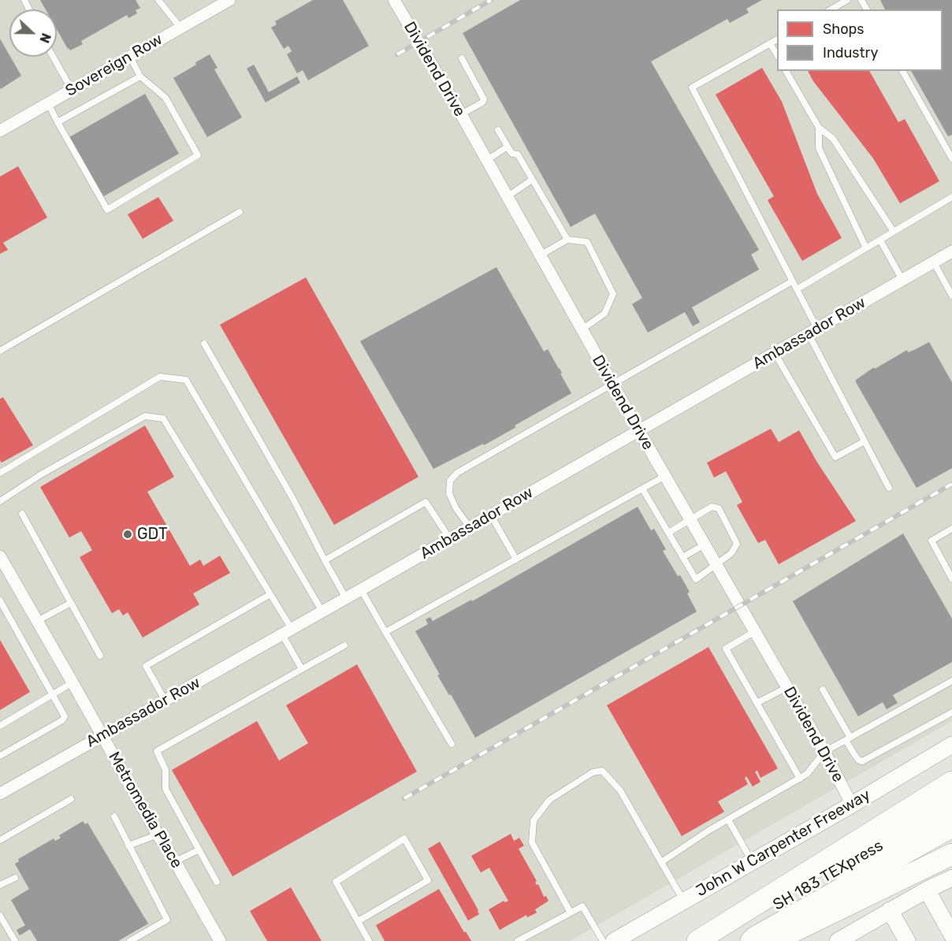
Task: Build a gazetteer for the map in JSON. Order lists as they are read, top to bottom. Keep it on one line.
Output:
{"streets":{"highway":["SH 183 TEXpress"],"main road":["John W Carpenter Freeway"],"street":["Sovereign Row","Dividend Drive","Ambassador Row","Metromedia Place"]},"crossings":[["Dividend Drive","Ambassador Row"],["Dividend Drive","John W Carpenter Freeway"],["Ambassador Row","Metromedia Place"]],"places":["GDT"],"legend":["Shops","Industry"],"north":"right"}
